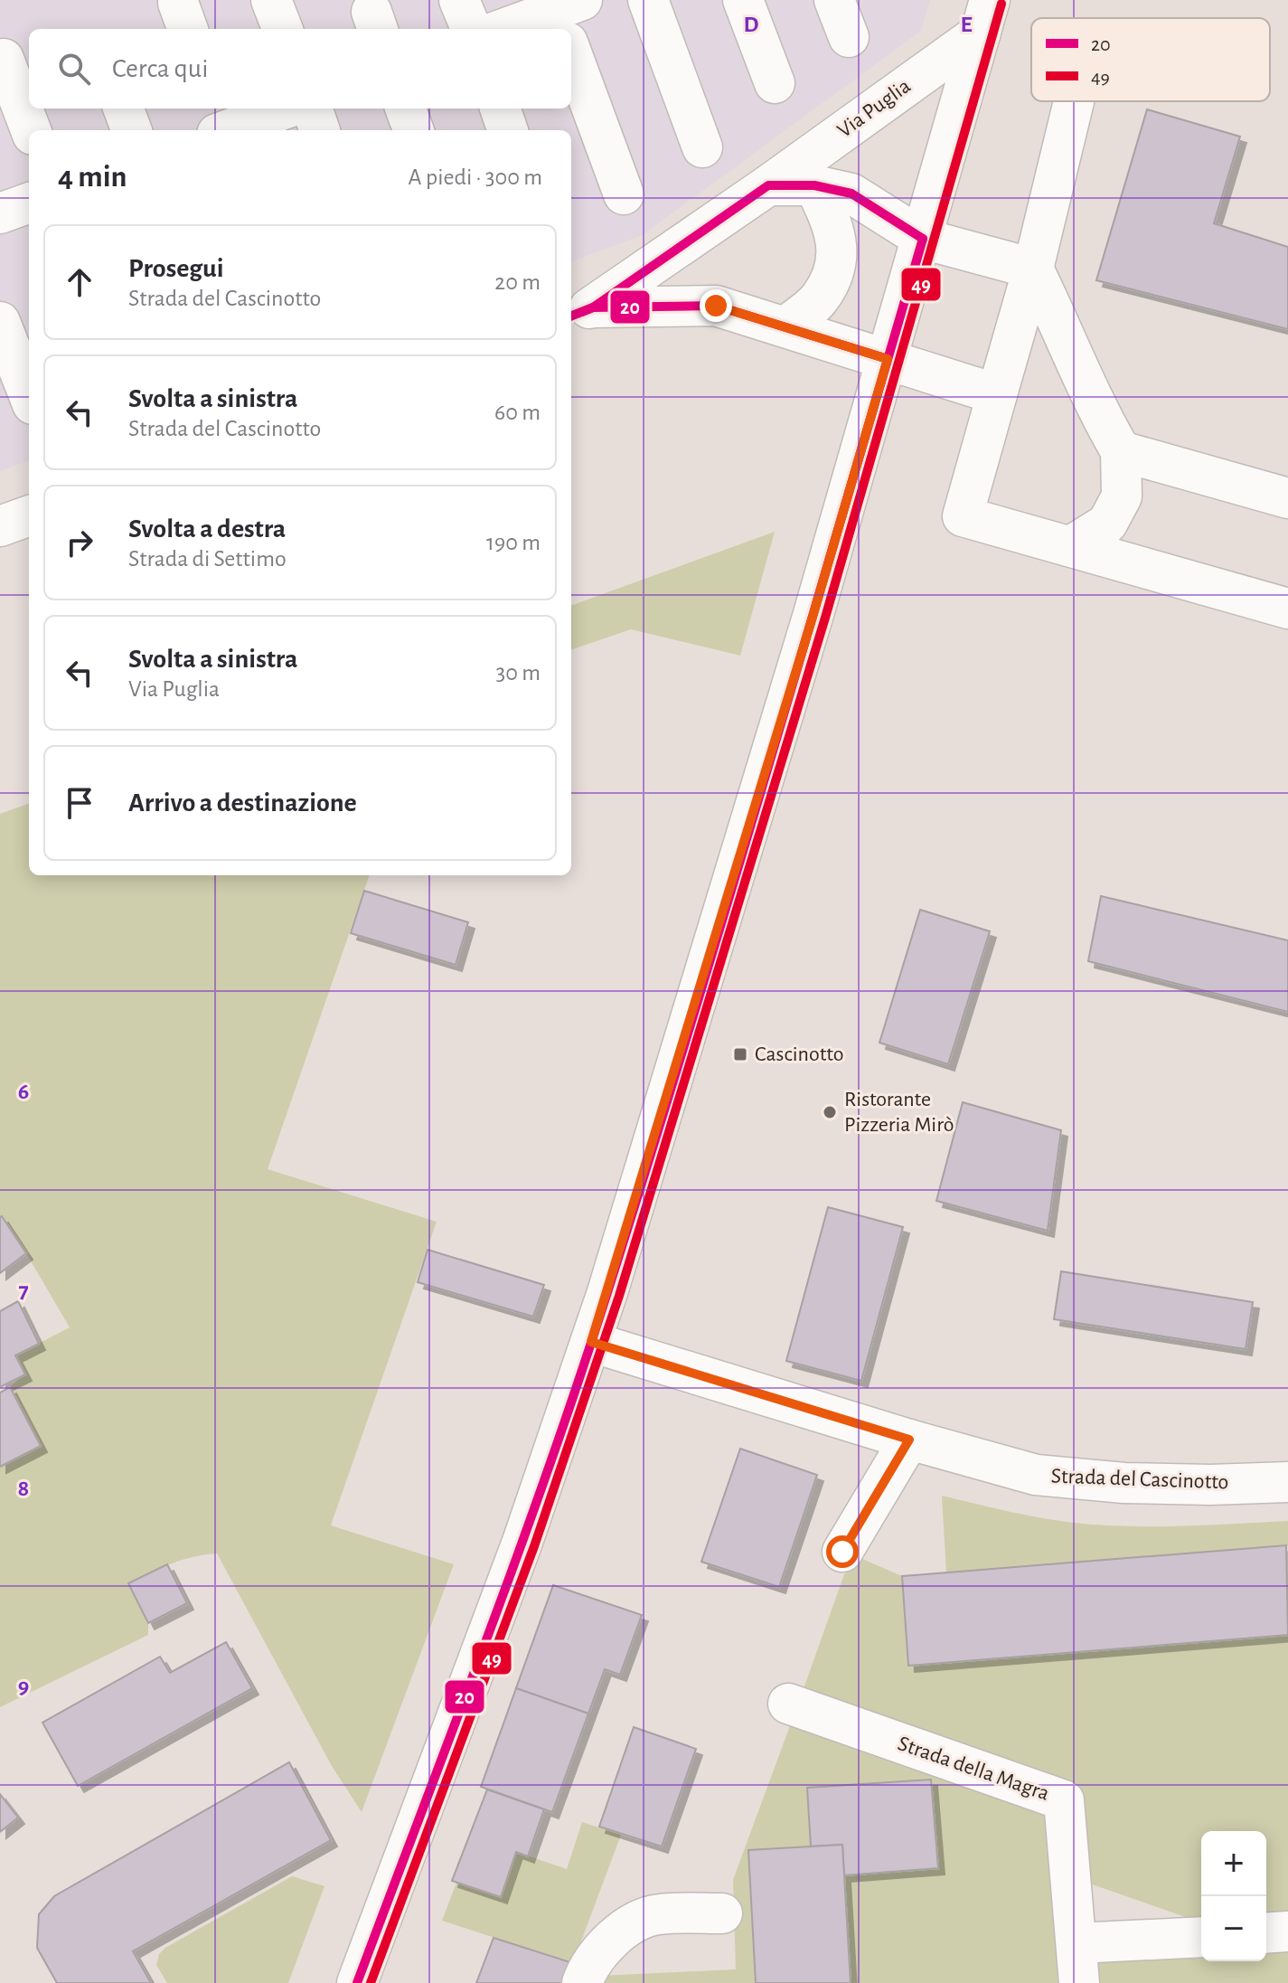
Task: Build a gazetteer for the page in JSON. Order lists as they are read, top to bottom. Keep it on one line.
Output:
{"streets":{"main road":["Via Puglia","Strada del Cascinotto","Strada della Magra"]},"places":{"transit":["Cascinotto"],"other":["Ristorante Pizzeria Mirò"]},"lines":["transit line 49","transit line 20"],"legend":["20","49"],"page":{"search":"Cerca qui","heading":["4 min","A piedi · 300 m"],"list":[["Prosegui","Strada del Cascinotto","20 m"],["Svolta a sinistra","Strada del Cascinotto","60 m"],["Svolta a destra","Strada di Settimo","190 m"],["Svolta a sinistra","Via Puglia","30 m"],"Arrivo a destinazione"],"map_buttons":["+","−"]},"grid":{"columns":["D","E"],"rows":["6","7","8","9"]}}
